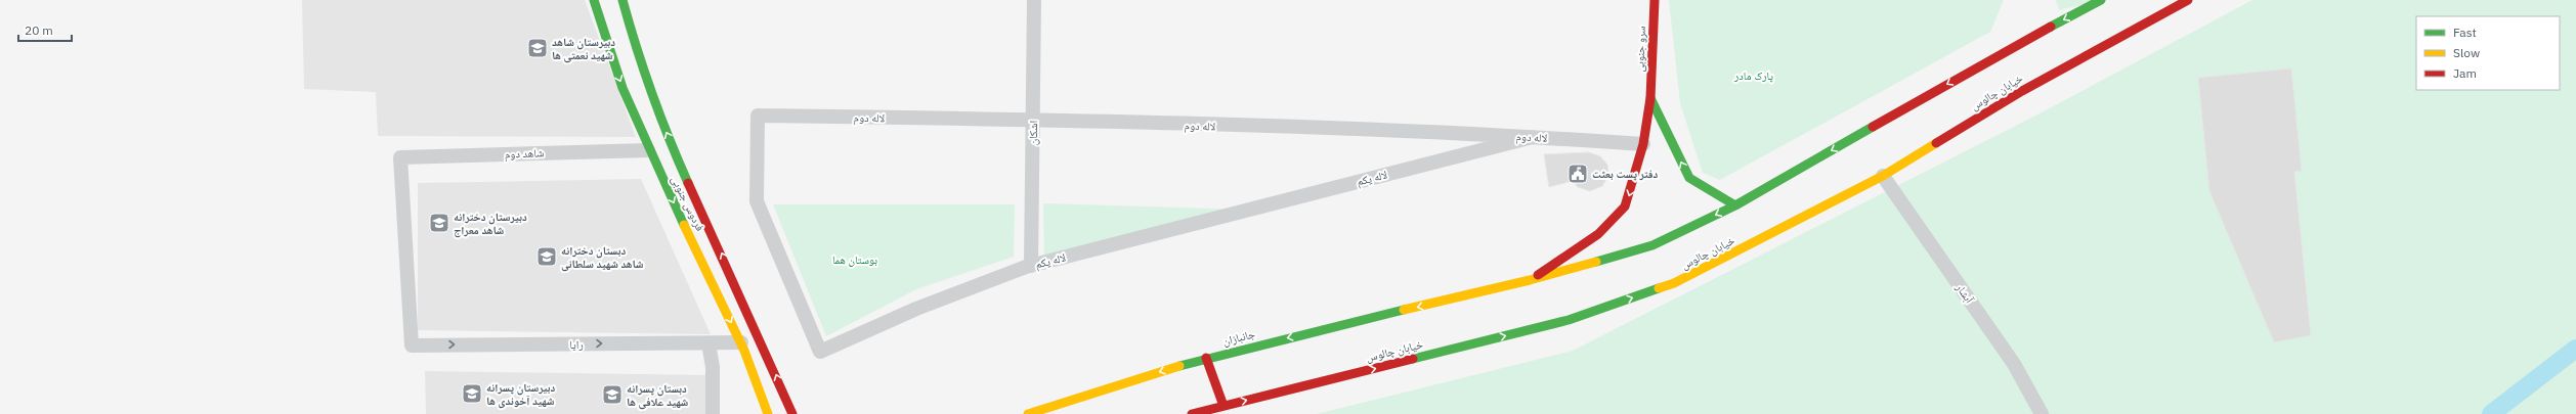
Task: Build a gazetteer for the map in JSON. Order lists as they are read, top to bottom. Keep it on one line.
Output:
{"streets":{"main road":["سرو جنوبی","خیابان چالوس","فردوس جنوبی","جانبازان"],"street":["لاله دوم","اشکان","شاهد دوم","لاله یکم","آبشار","رایا"]},"crossings":[["سرو جنوبی","لاله دوم"],["سرو جنوبی","جانبازان"],["خیابان چالوس","آبشار"],["لاله دوم","اشکان"],["لاله دوم","لاله یکم"],["اشکان","لاله یکم"],["شاهد دوم","فردوس جنوبی"],["شاهد دوم","رایا"],["فردوس جنوبی","رایا"]],"one_way":["سرو جنوبی","جانبازان","رایا"],"parks":["پارک مادر","بوستان هما"],"places":{"school or university":["دبیرستان شاهد شهید نعمتی ها","دبیرستان دخترانه شاهد معراج","دبستان دخترانه شاهد شهید سلطانی","دبیرستان پسرانه شهید آخوندی ها","دبستان پسرانه شهید علافی ها"],"public building":["دفتر پست بعثت"]},"legend":["Fast","Slow","Jam"],"scale_bar":"20 m"}
